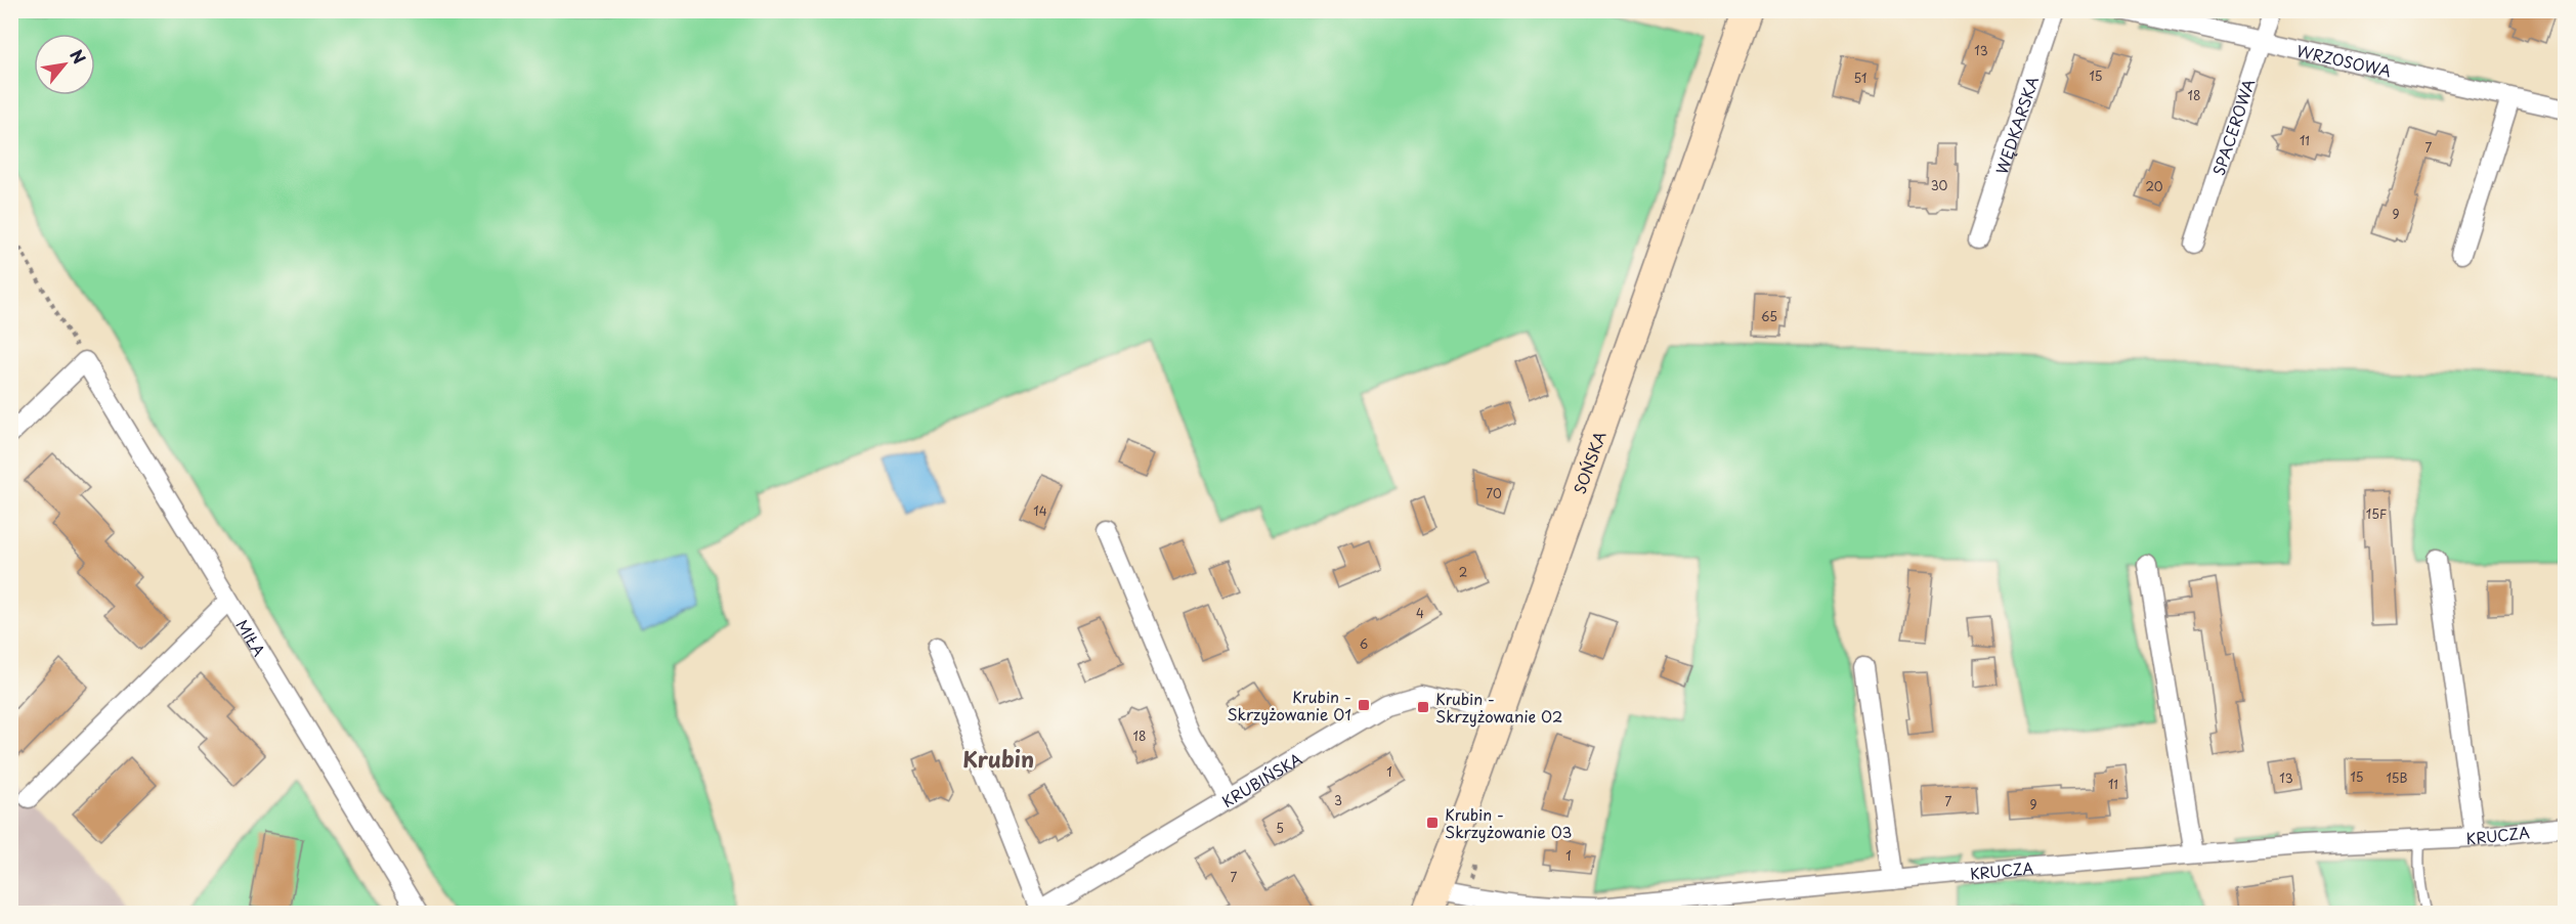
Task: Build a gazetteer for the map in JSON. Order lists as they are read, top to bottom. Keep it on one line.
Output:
{"streets":{"street":["WRZOSOWA","WĘDKARSKA","SPACEROWA","SOŃSKA","MIŁA","KRUBIŃSKA","KRUCZA"]},"crossings":[["WRZOSOWA","SPACEROWA"],["SOŃSKA","KRUBIŃSKA"],["SOŃSKA","KRUCZA"]],"districts":["Krubin"],"places":{"transit":["Krubin - Skrzyżowanie 01","Krubin - Skrzyżowanie 02","Krubin - Skrzyżowanie 03"]},"house_numbers":["13","15","51","18","11","7","30","20","9","65","70","14","15F","2","4","6","18","1","15","13","15B","11","3","7","9","5","1","7"],"north":"top right"}
